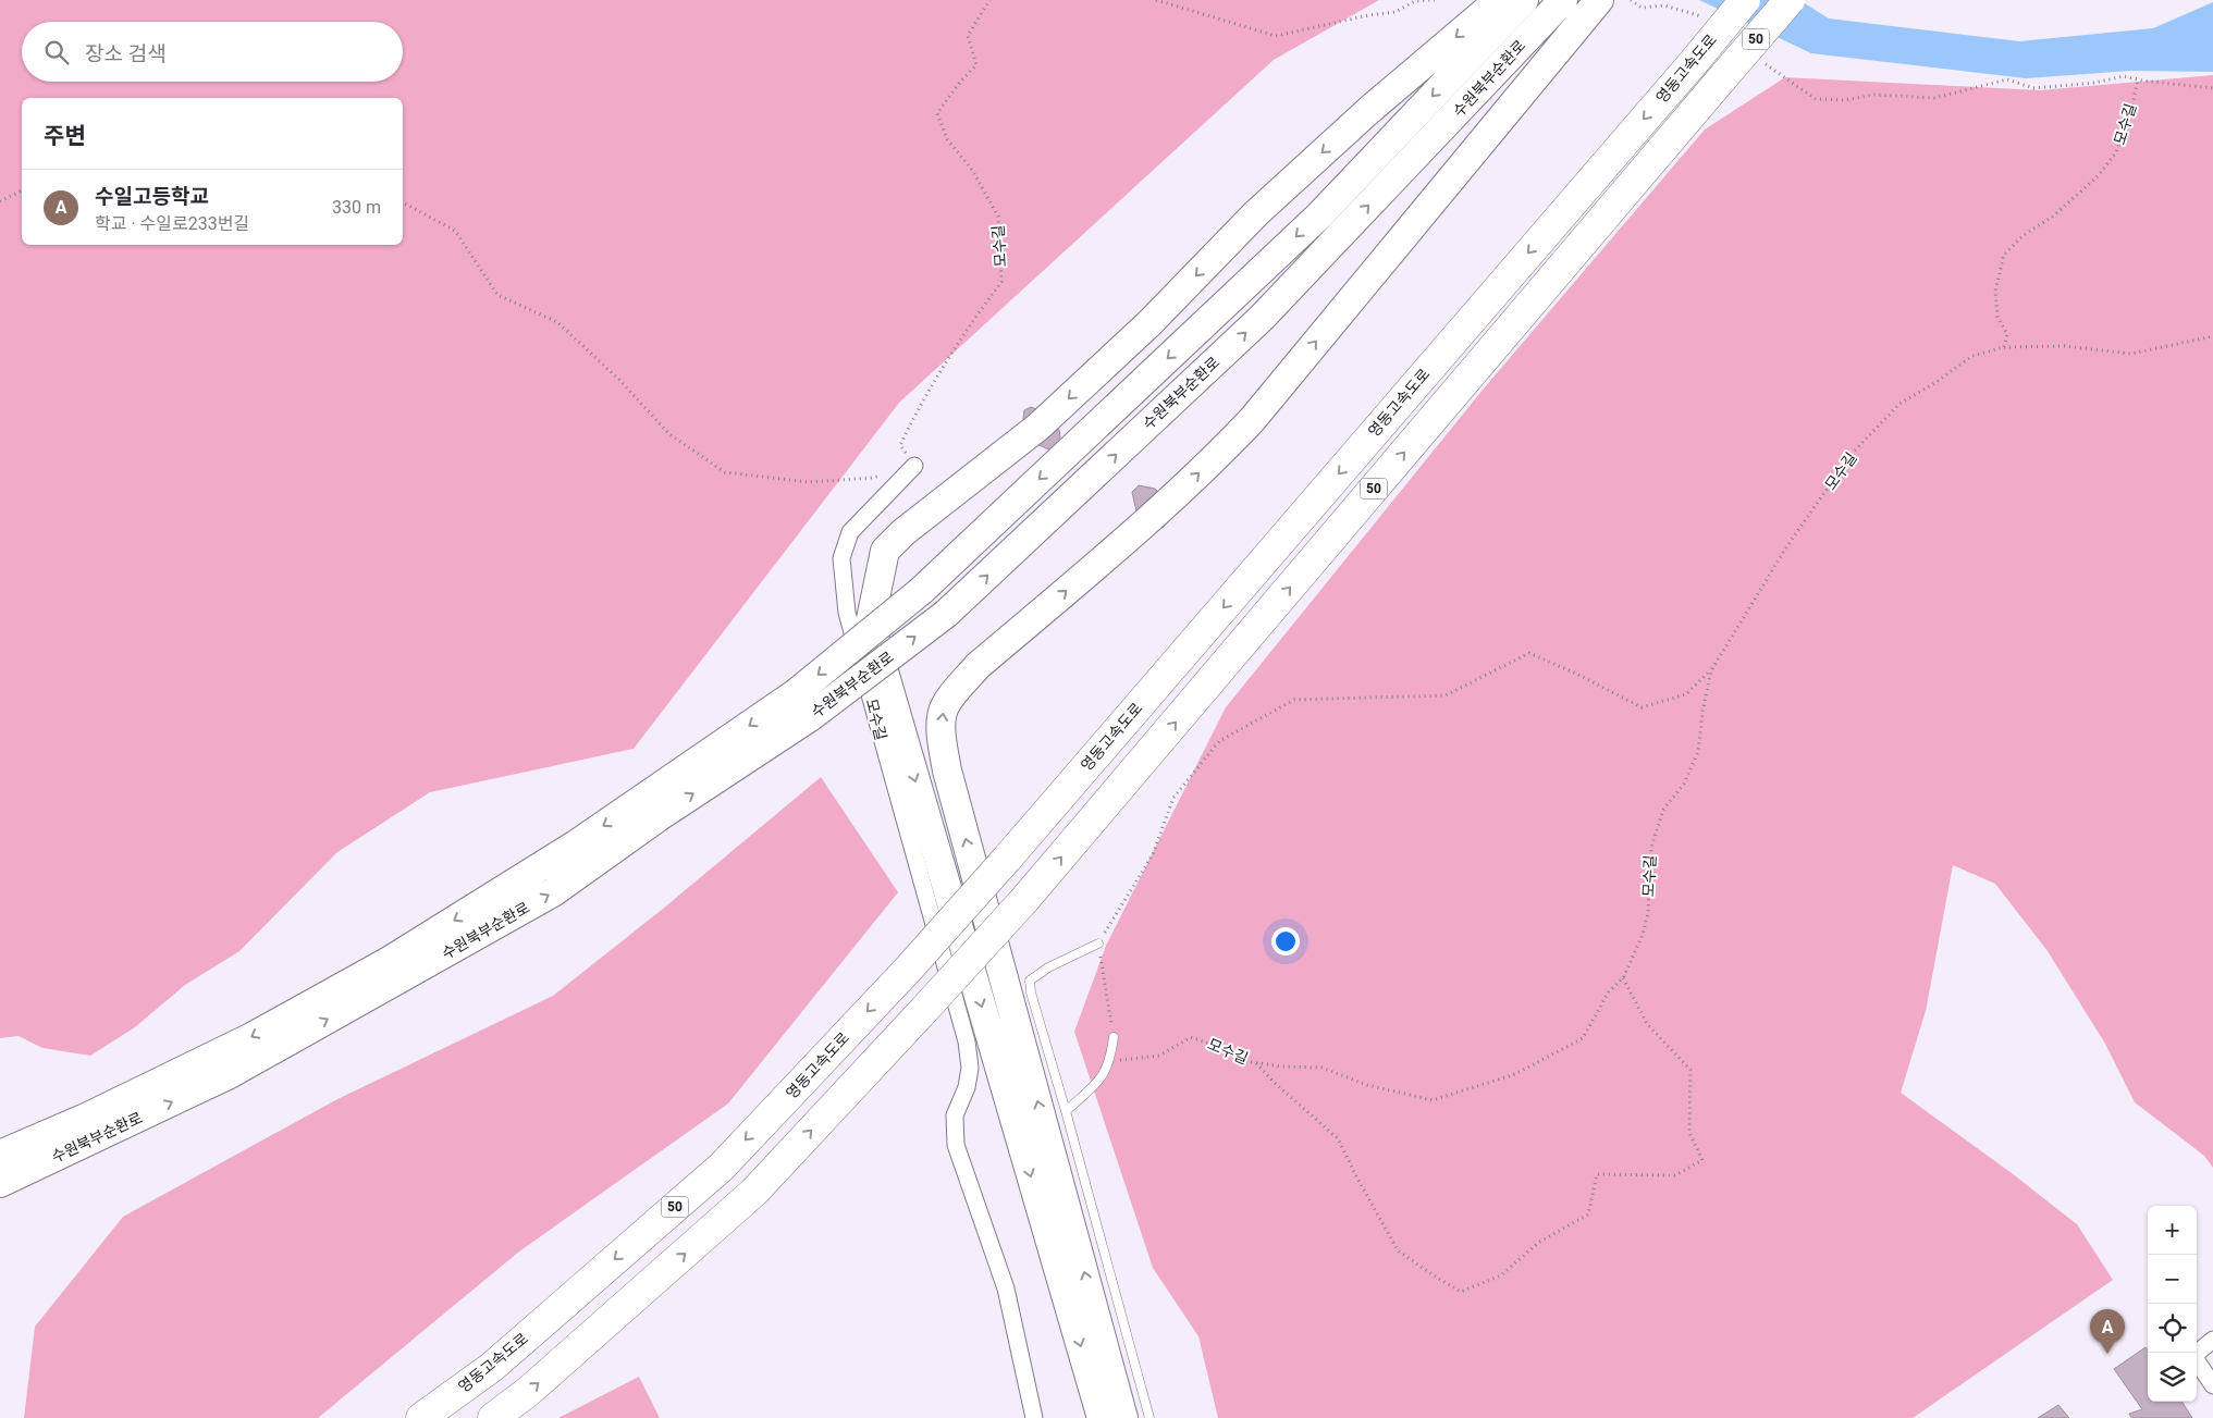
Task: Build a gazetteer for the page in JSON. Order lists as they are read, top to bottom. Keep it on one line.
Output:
{"streets":{"highway":["50","영동고속도로","수원북부순환로"],"street":["모수길"]},"page":{"search":"장소 검색","heading":"주변","list":[{"mark":"A","name":"수일고등학교","note":"학교 · 수일로233번길","value":"330 m"}],"map_buttons":["+","−"],"pins":"A"}}
